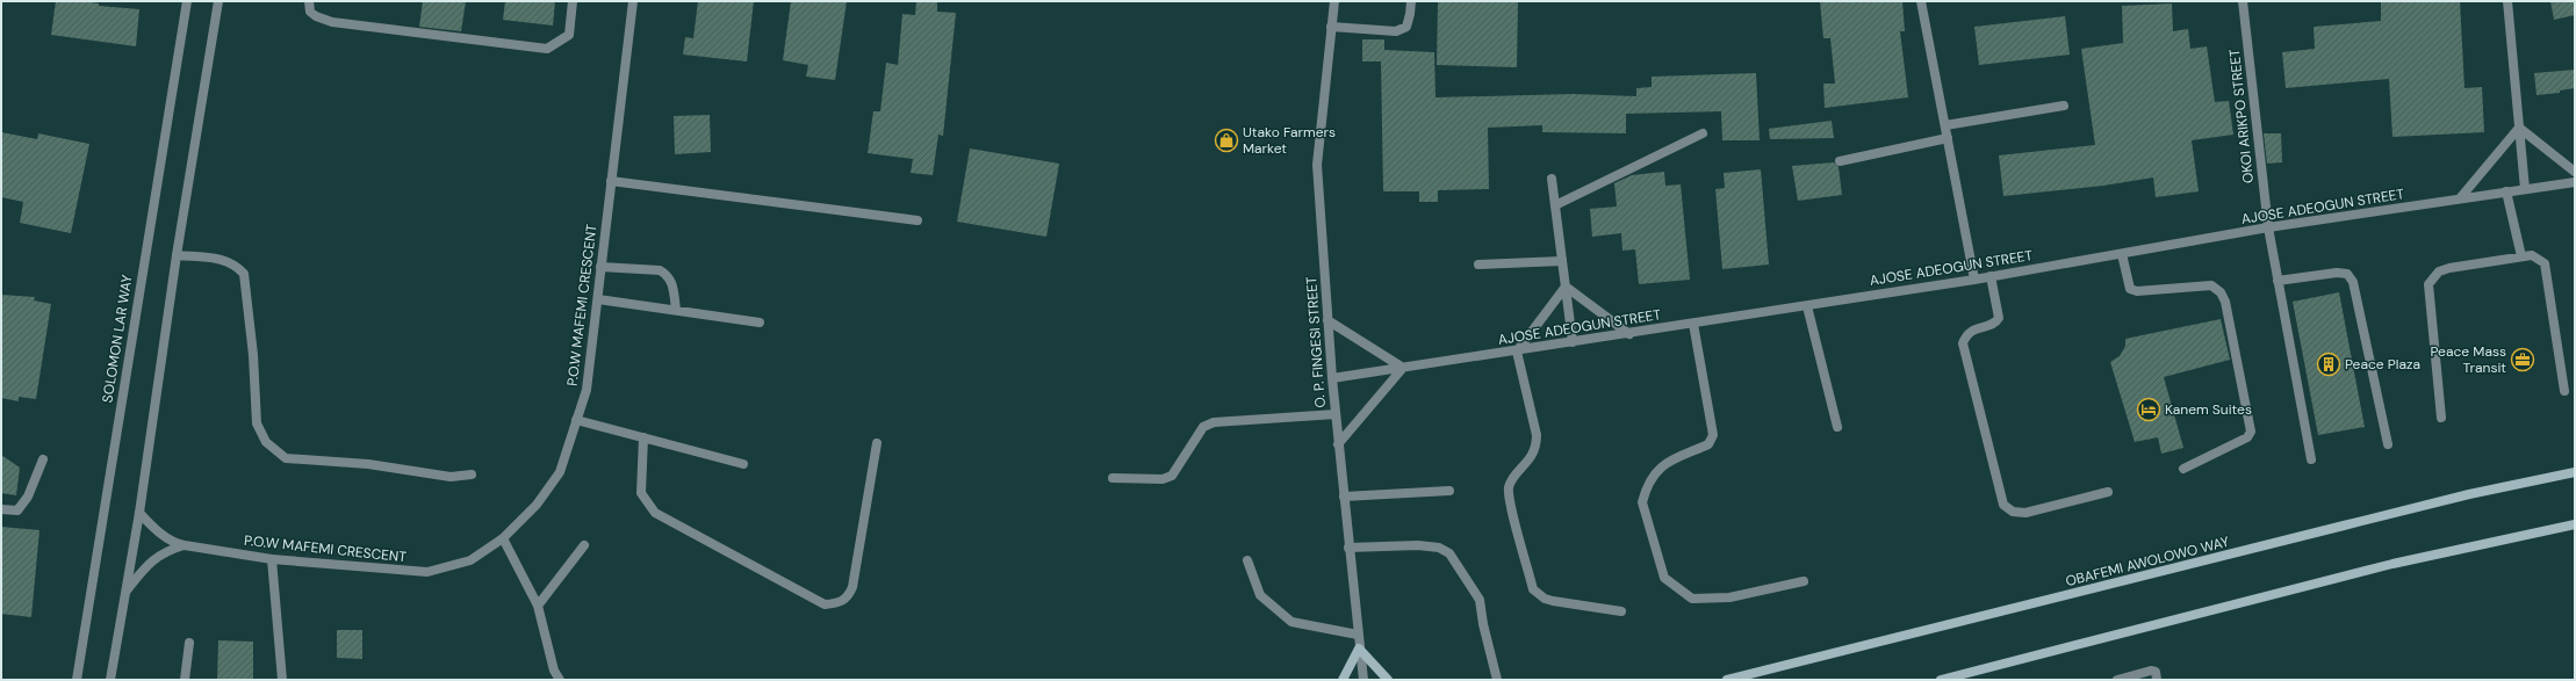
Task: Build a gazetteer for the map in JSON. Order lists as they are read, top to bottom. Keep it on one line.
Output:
{"streets":{"main road":["OBAFEMI AWOLOWO WAY"],"street":["OKOI ARIKPO STREET","AJOSE ADEOGUN STREET","P.O.W MAFEMI CRESCENT","SOLOMON LAR WAY","O. P. FINGESI STREET"]},"crossings":[["OKOI ARIKPO STREET","AJOSE ADEOGUN STREET"],["AJOSE ADEOGUN STREET","O. P. FINGESI STREET"]],"places":{"shop":["Utako Farmers Market"],"office":["Peace Mass Transit"],"building":["Peace Plaza"],"hotel":["Kanem Suites"]}}
